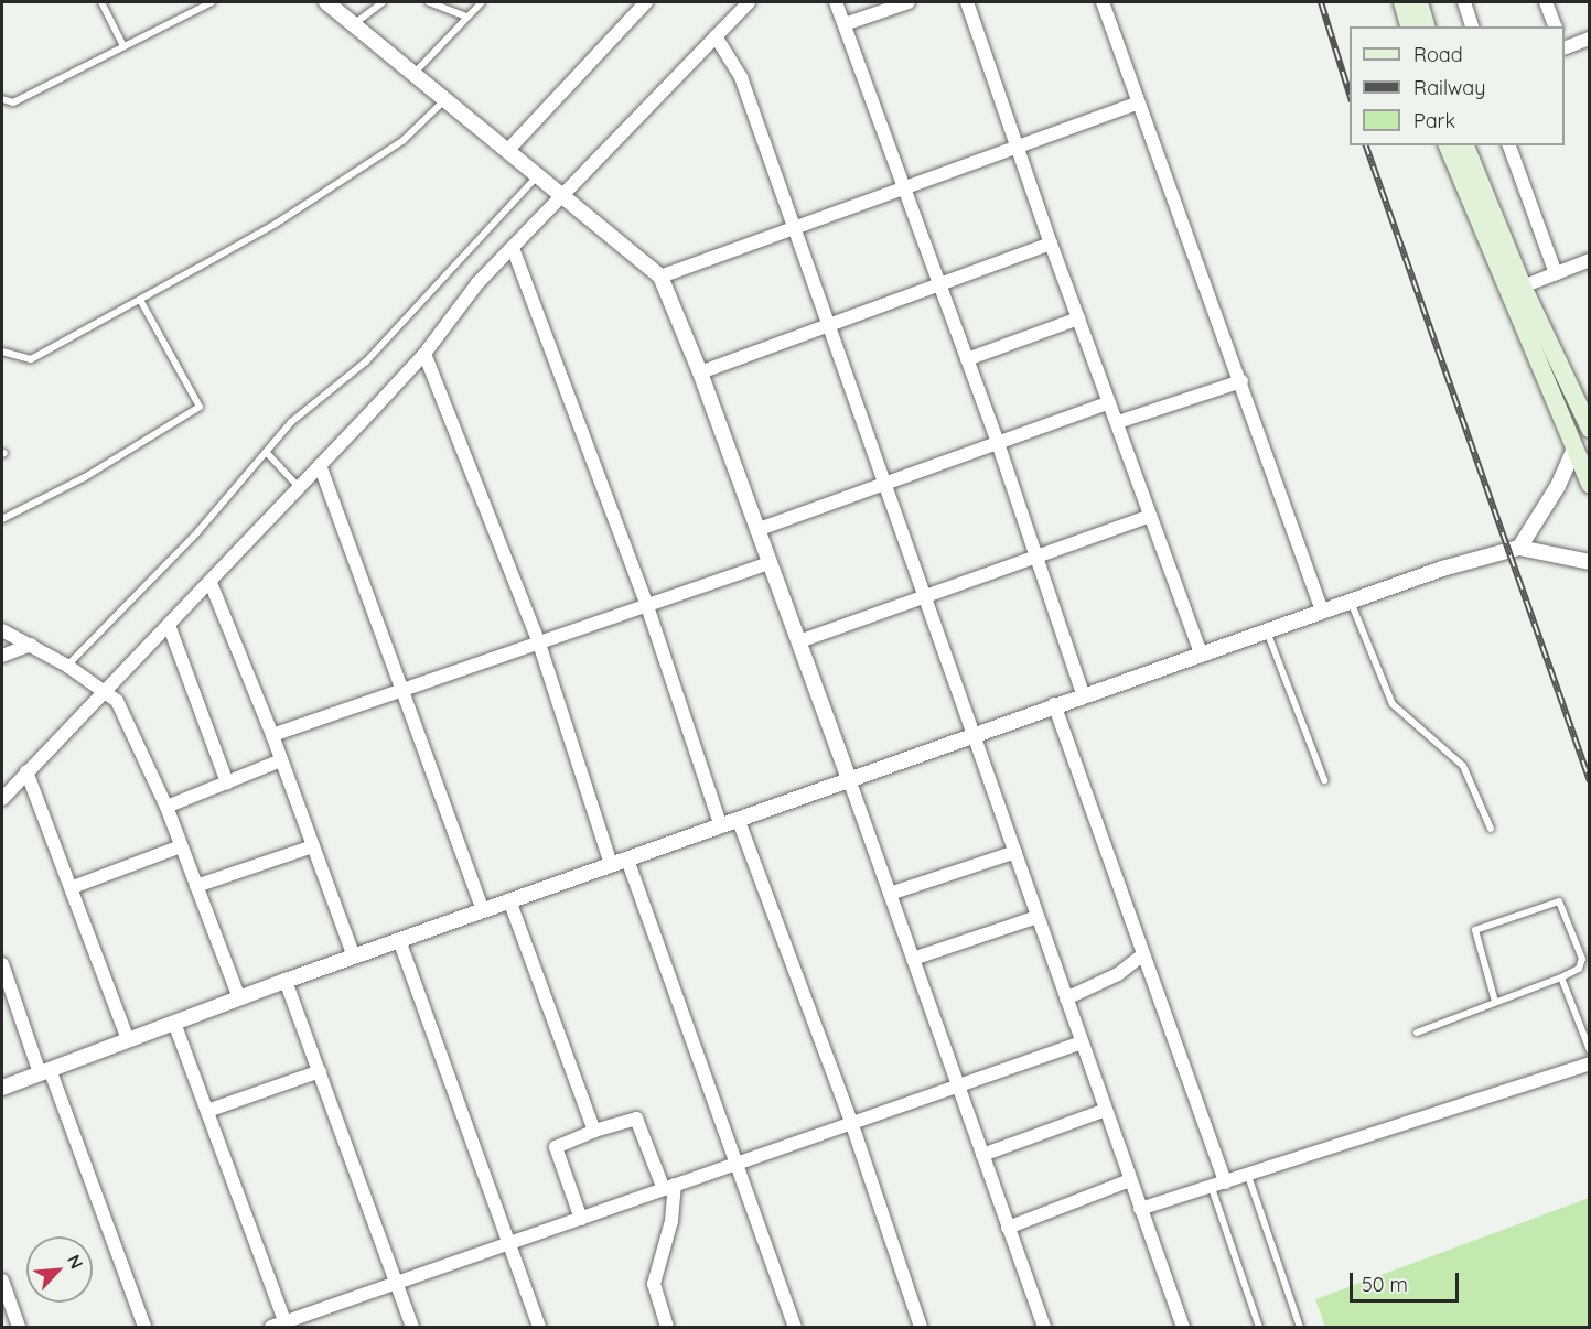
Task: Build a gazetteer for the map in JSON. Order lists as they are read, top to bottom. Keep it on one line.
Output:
{"legend":["Road","Railway","Park"],"scale_bar":"50 m","north":"top right"}
